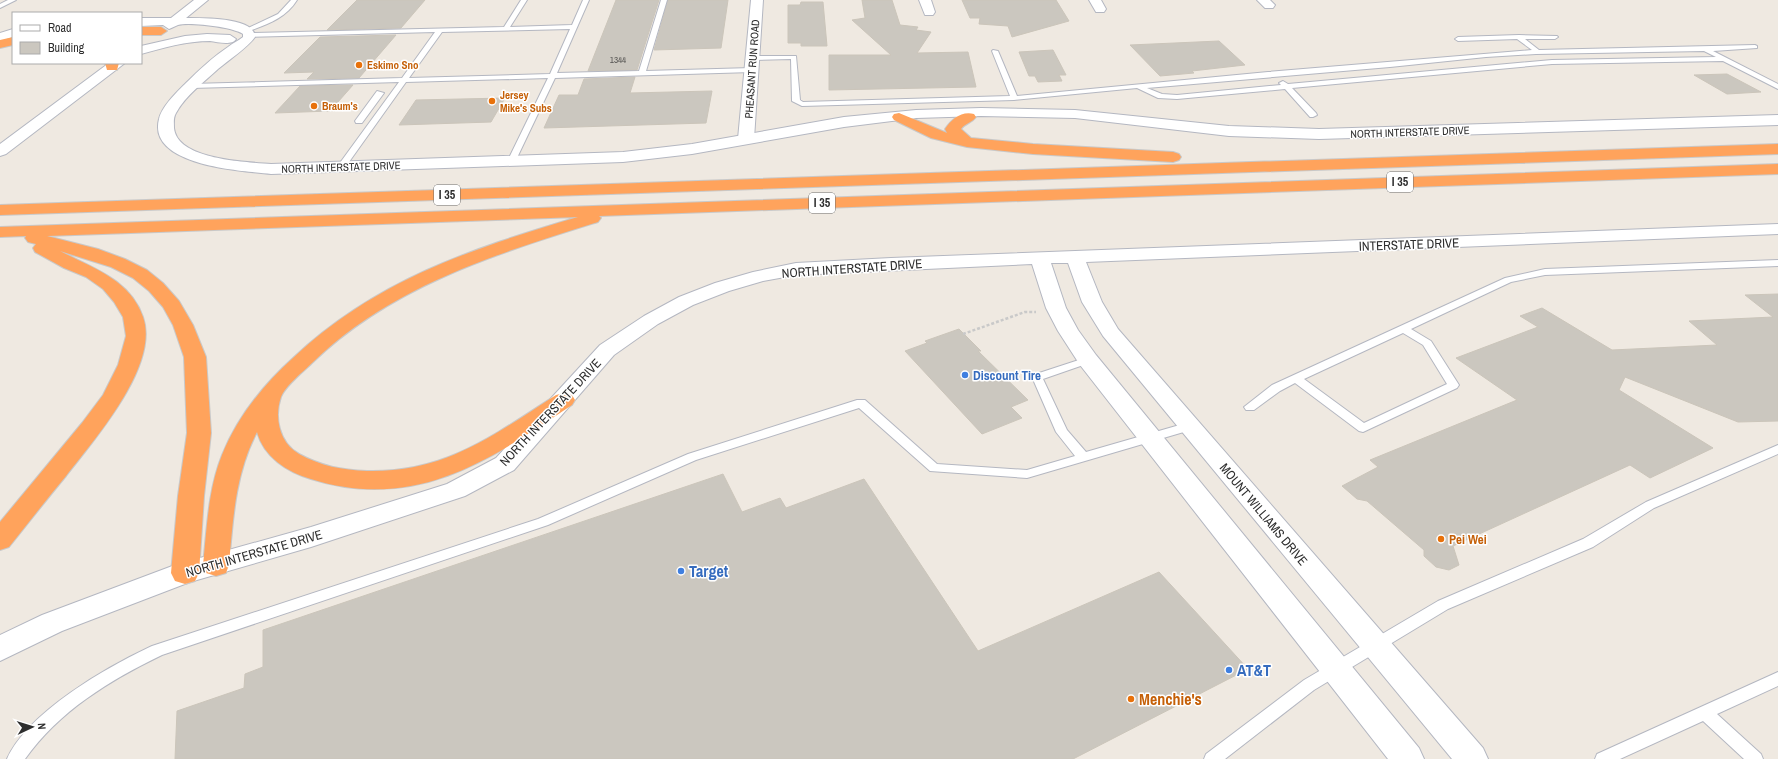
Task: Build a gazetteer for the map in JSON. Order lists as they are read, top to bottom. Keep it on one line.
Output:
{"streets":{"highway":["I 35"],"street":["PHEASANT RUN ROAD","NORTH INTERSTATE DRIVE","INTERSTATE DRIVE","MOUNT WILLIAMS DRIVE"]},"crossings":[["PHEASANT RUN ROAD","NORTH INTERSTATE DRIVE"],["NORTH INTERSTATE DRIVE","INTERSTATE DRIVE"],["INTERSTATE DRIVE","MOUNT WILLIAMS DRIVE"]],"places":["Eskimo Sno","Jersey Mike's Subs","Braum's","Discount Tire","Pei Wei","Target","AT&T","Menchie's"],"house_numbers":["1344"],"legend":["Road","Building"],"north":"right"}
